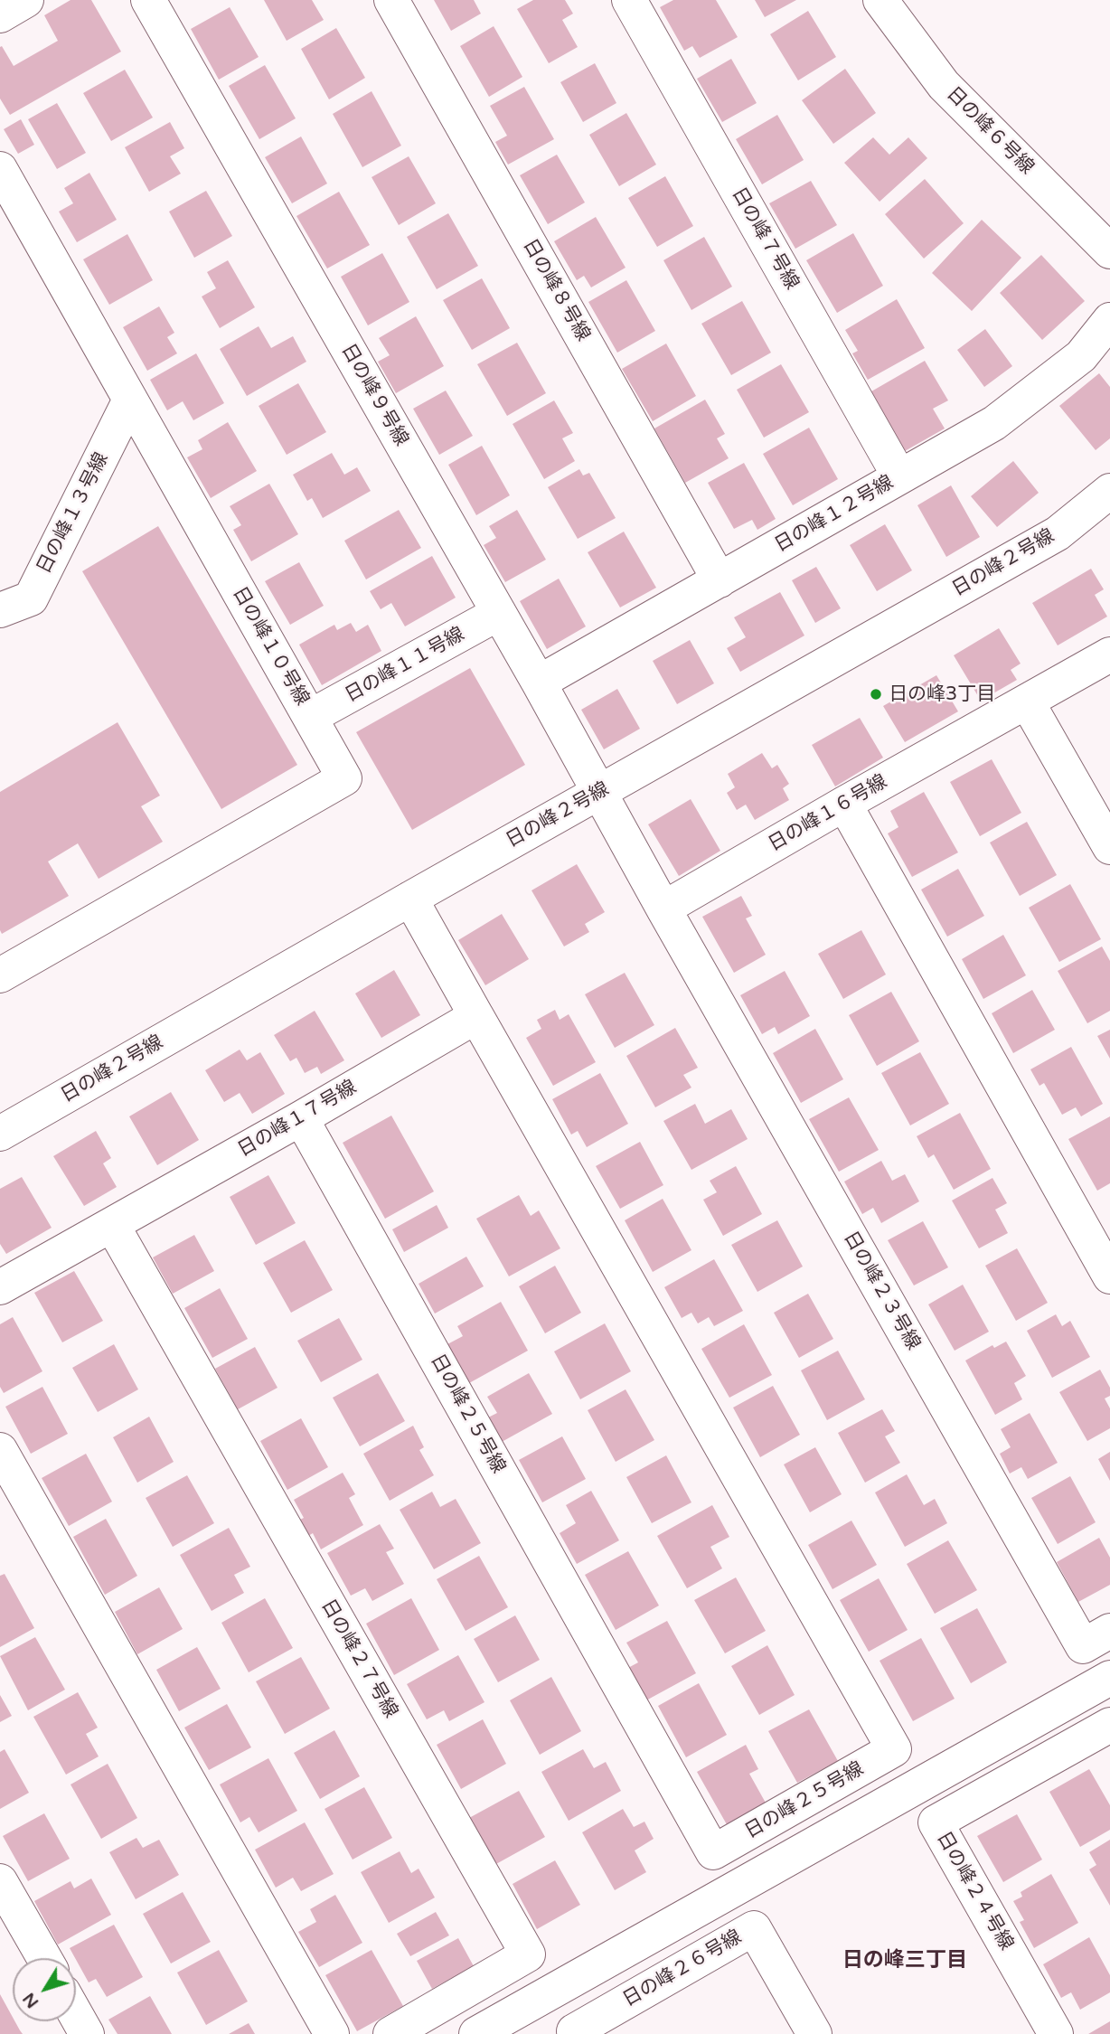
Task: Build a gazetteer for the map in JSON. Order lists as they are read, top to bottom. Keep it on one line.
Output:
{"streets":{"street":["日の峰６号線","日の峰７号線","日の峰８号線","日の峰９号線","日の峰１３号線","日の峰１２号線","日の峰２号線","日の峰１０号線","日の峰１１号線","日の峰１６号線","日の峰１７号線","日の峰２３号線","日の峰２５号線","日の峰２７号線","日の峰２４号線","日の峰２６号線"]},"crossings":[["日の峰７号線","日の峰１２号線"],["日の峰８号線","日の峰１２号線"],["日の峰９号線","日の峰１２号線"],["日の峰９号線","日の峰２号線"],["日の峰９号線","日の峰１１号線"],["日の峰１３号線","日の峰１０号線"],["日の峰１０号線","日の峰１１号線"],["日の峰１６号線","日の峰２３号線"],["日の峰１７号線","日の峰２５号線"],["日の峰１７号線","日の峰２７号線"]],"districts":["日の峰三丁目"],"places":["日の峰3丁目"],"north":"bottom left"}
